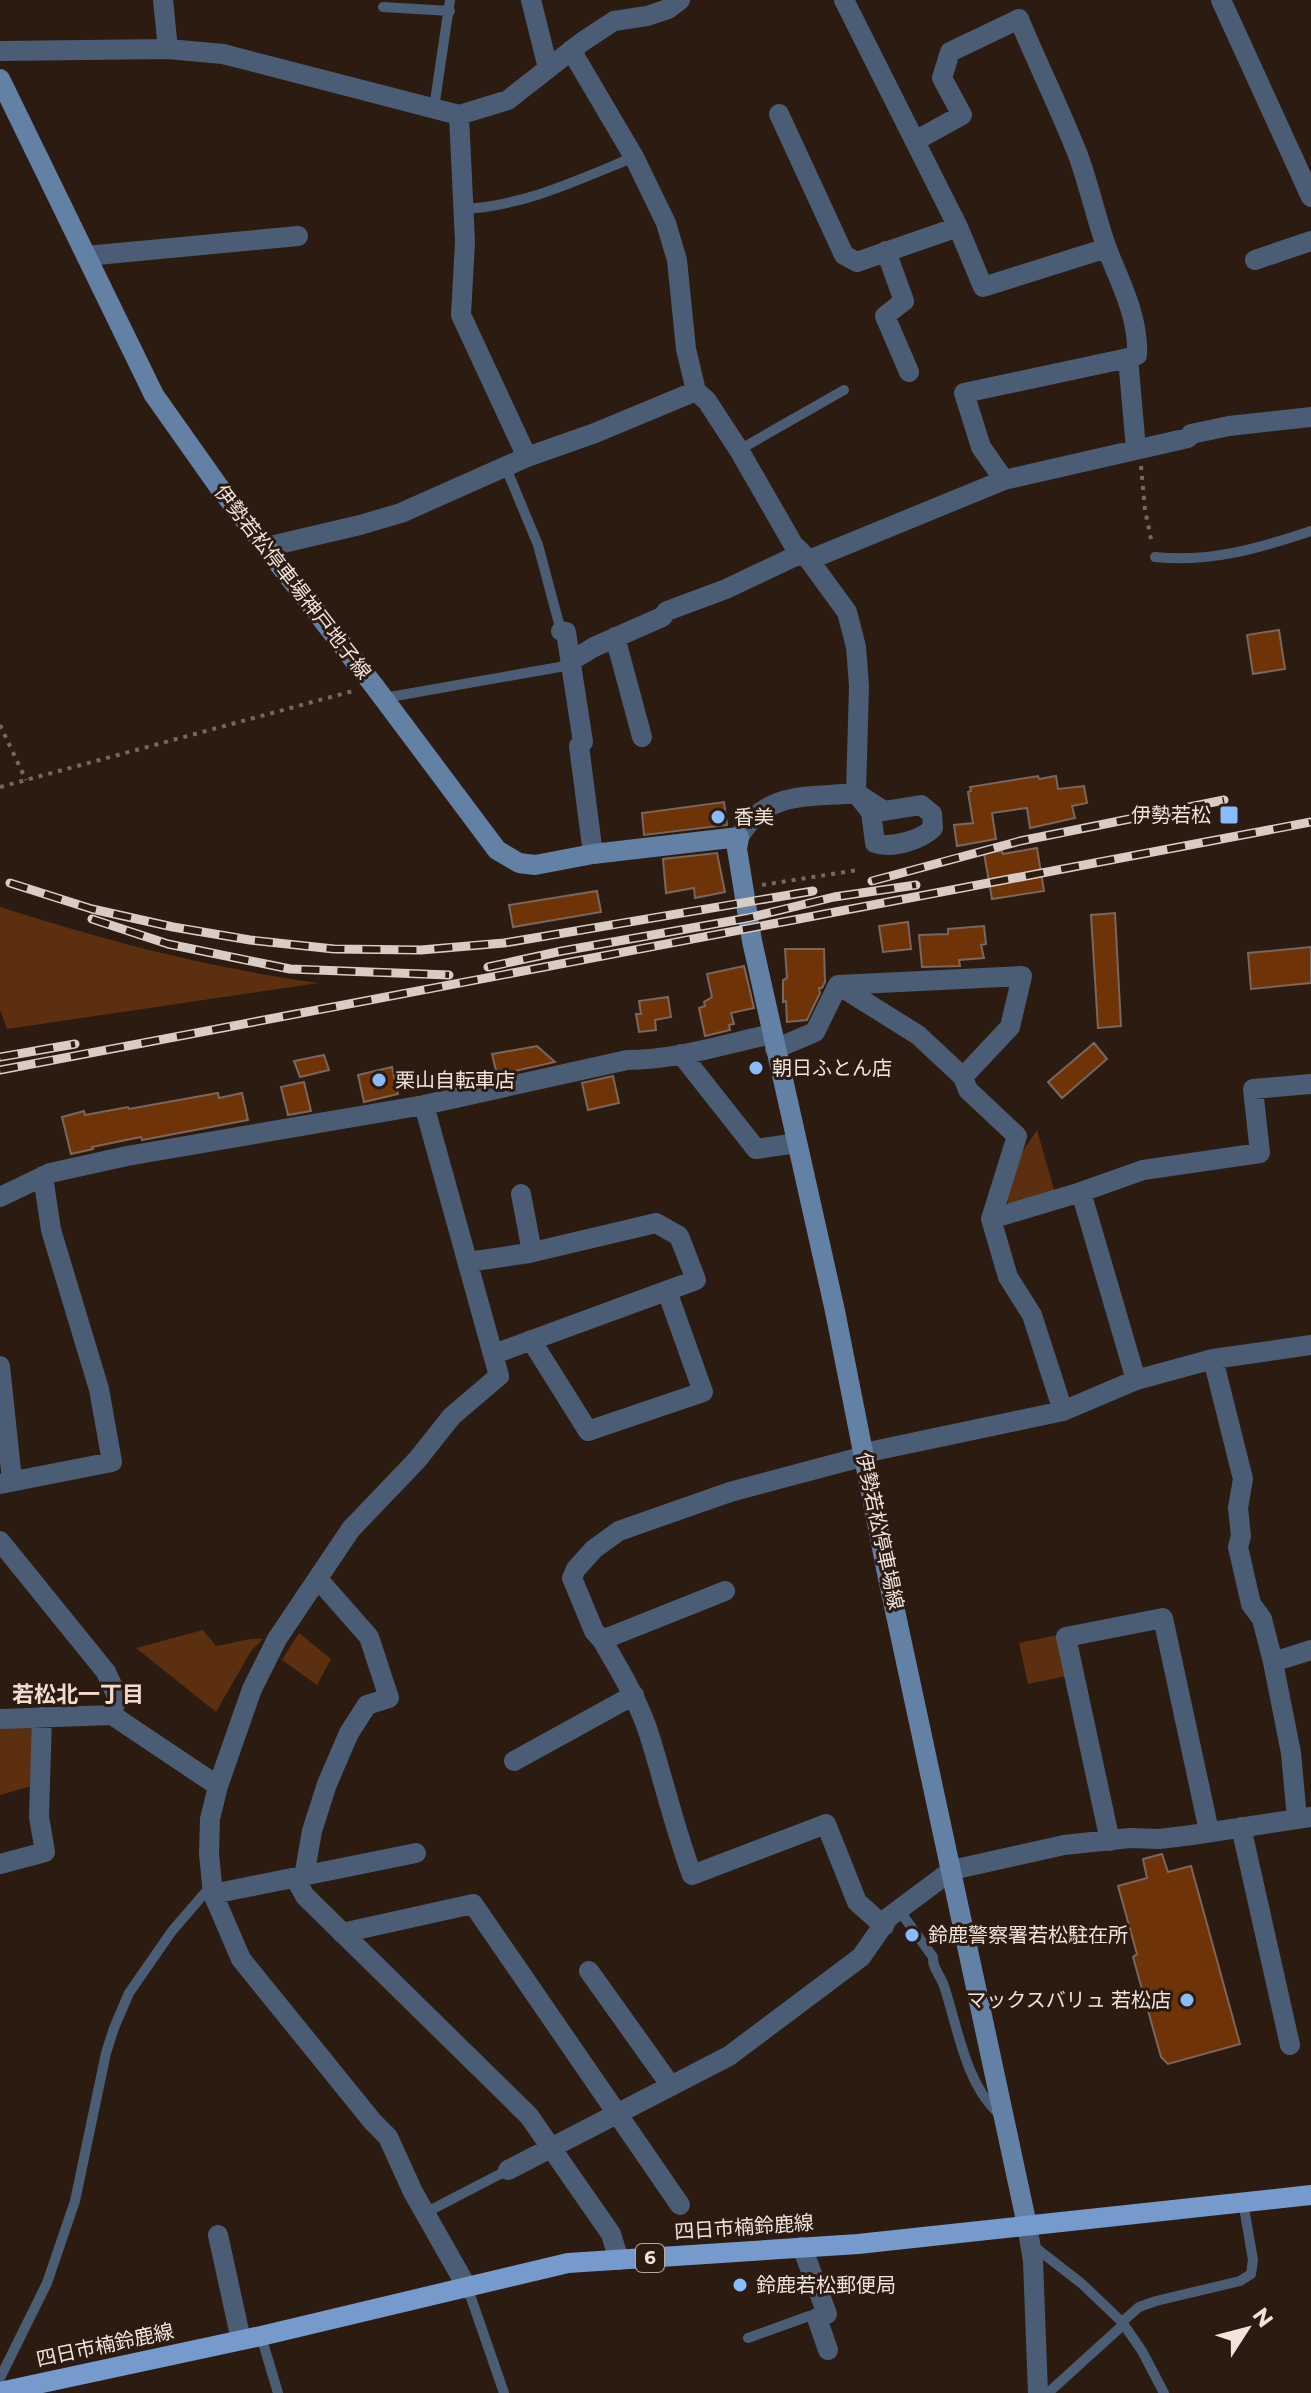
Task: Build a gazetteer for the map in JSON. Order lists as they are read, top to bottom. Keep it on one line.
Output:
{"streets":{"main road":["伊勢若松停車場神戸地子線","伊勢若松停車場線","四日市楠鈴鹿線","6"]},"crossings":[["伊勢若松停車場神戸地子線","伊勢若松停車場線"],["伊勢若松停車場線","四日市楠鈴鹿線"]],"districts":["若松北一丁目"],"places":{"transit":["伊勢若松"],"other":["香美","朝日ふとん店","栗山自転車店","鈴鹿警察署若松駐在所","マックスバリュ 若松店","鈴鹿若松郵便局"]},"north":"top right"}
